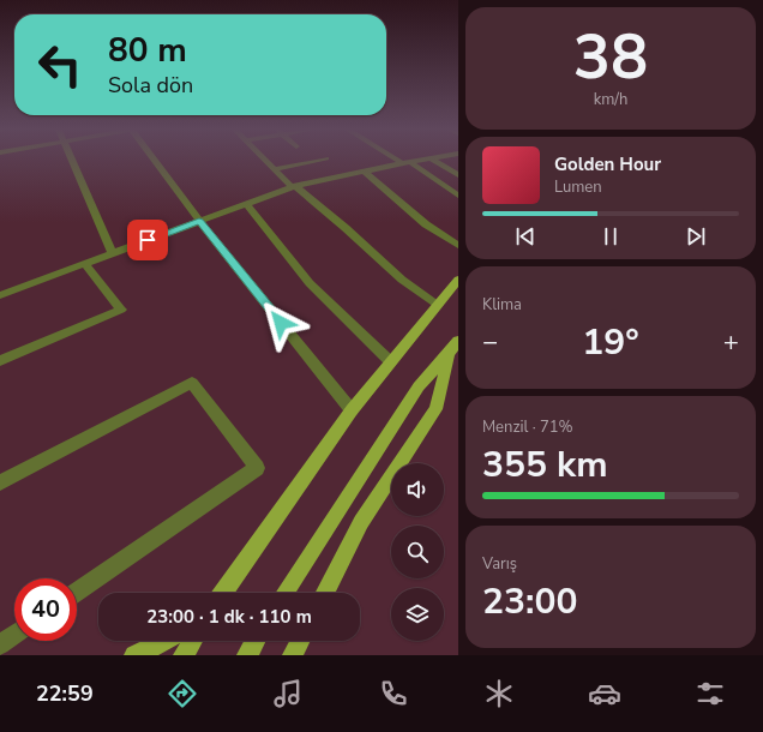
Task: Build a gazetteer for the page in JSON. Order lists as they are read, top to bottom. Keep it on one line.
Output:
{"page":{"tile":[["38","km/h"],"Klima",["Menzil · 71%","355 km"],["Varış","23:00"]],"turn":["80 m","Sola dön"],"song":["Golden Hour","Lumen"],"heat":["−","19°","+"],"limit":"40","trip":"23:00 · 1 dk · 110 m","tabs":"22:59"}}
